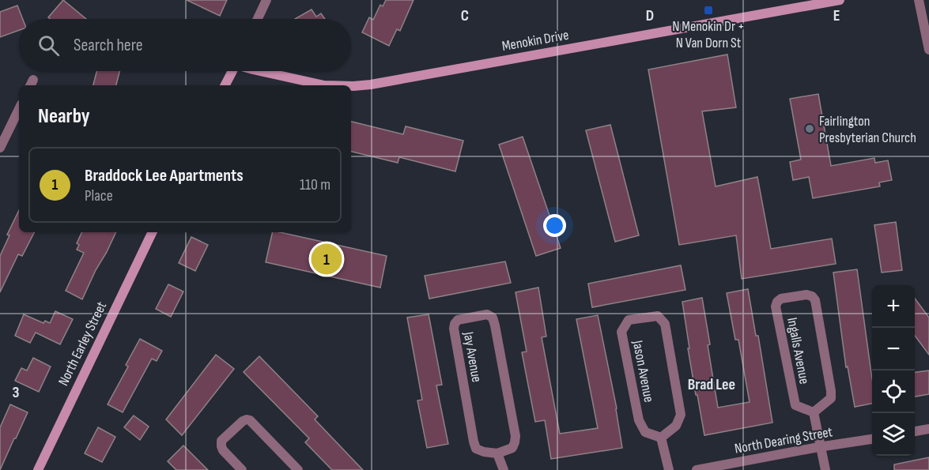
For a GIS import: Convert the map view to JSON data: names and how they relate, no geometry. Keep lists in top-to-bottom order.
{
  "streets": {
    "street": [
      "Menokin Drive",
      "North Earley Street",
      "Ingalls Avenue",
      "Jay Avenue",
      "Jason Avenue",
      "North Dearing Street"
    ]
  },
  "districts": ["Brad Lee"],
  "places": {
    "transit": ["N Menokin Dr + N Van Dorn St"],
    "other": ["Fairlington Presbyterian Church"]
  },
  "page": {
    "search": "Search here",
    "heading": "Nearby",
    "list": [
      {
        "mark": "1",
        "name": "Braddock Lee Apartments",
        "note": "Place",
        "value": "110 m"
      }
    ],
    "pins": "1",
    "map_buttons": ["+", "−"]
  },
  "grid": {
    "columns": ["C", "D", "E"],
    "rows": ["3"]
  }
}
